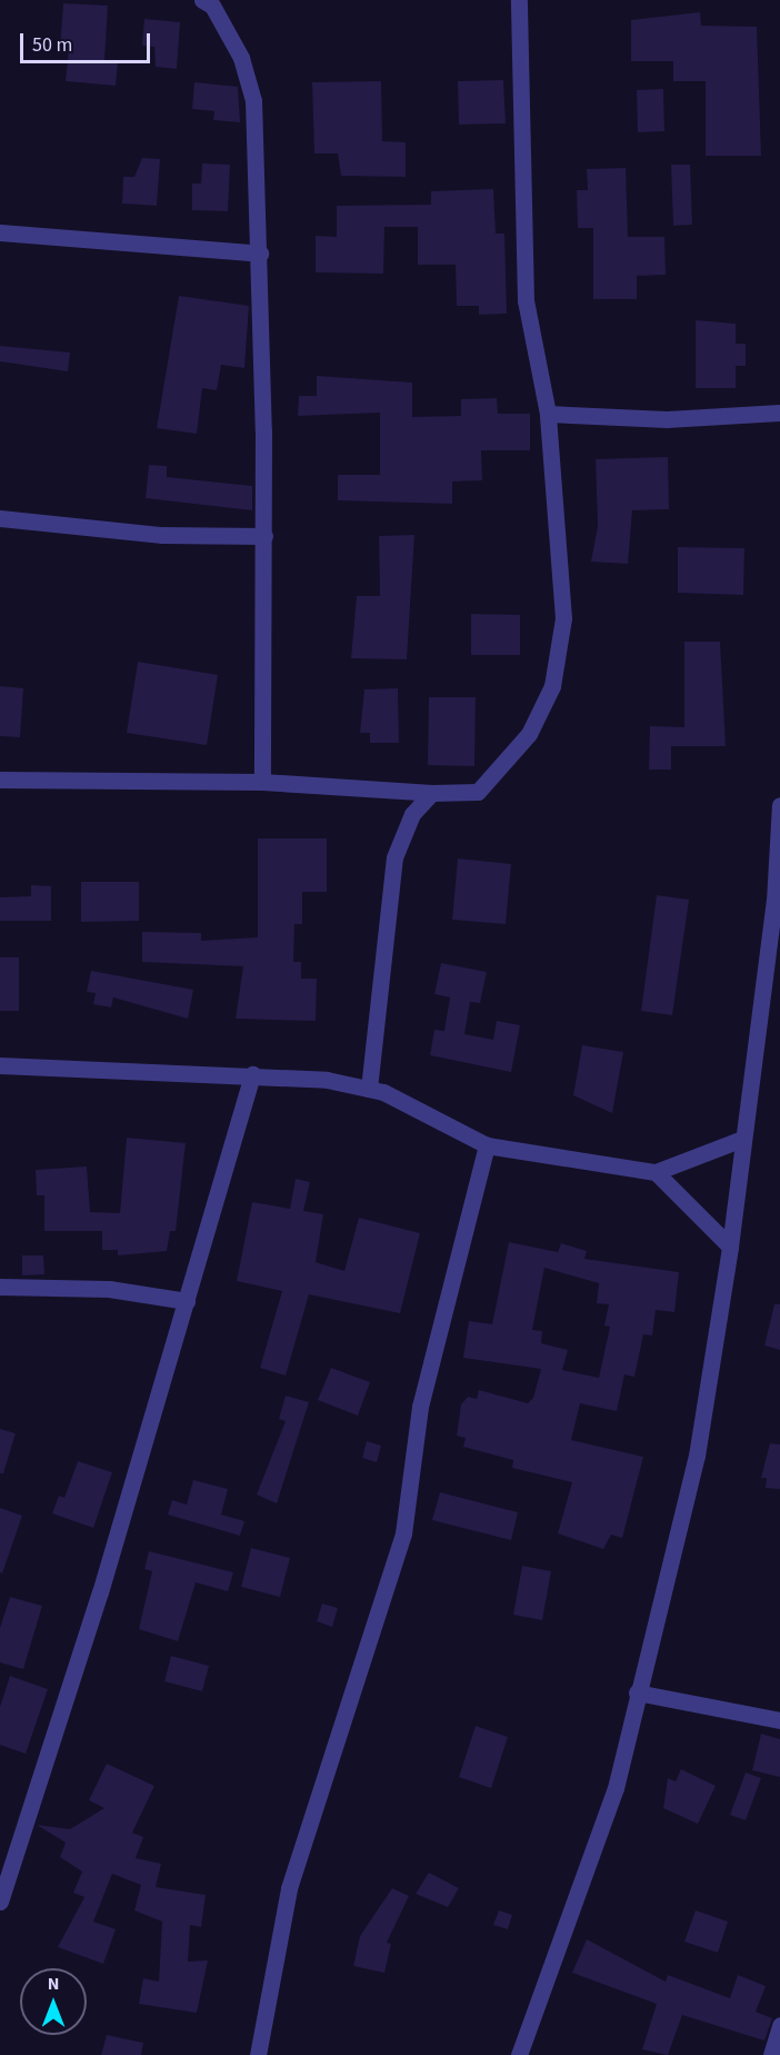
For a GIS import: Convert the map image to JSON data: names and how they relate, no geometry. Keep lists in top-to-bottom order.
{
  "scale_bar": "50 m",
  "north": "top"
}
